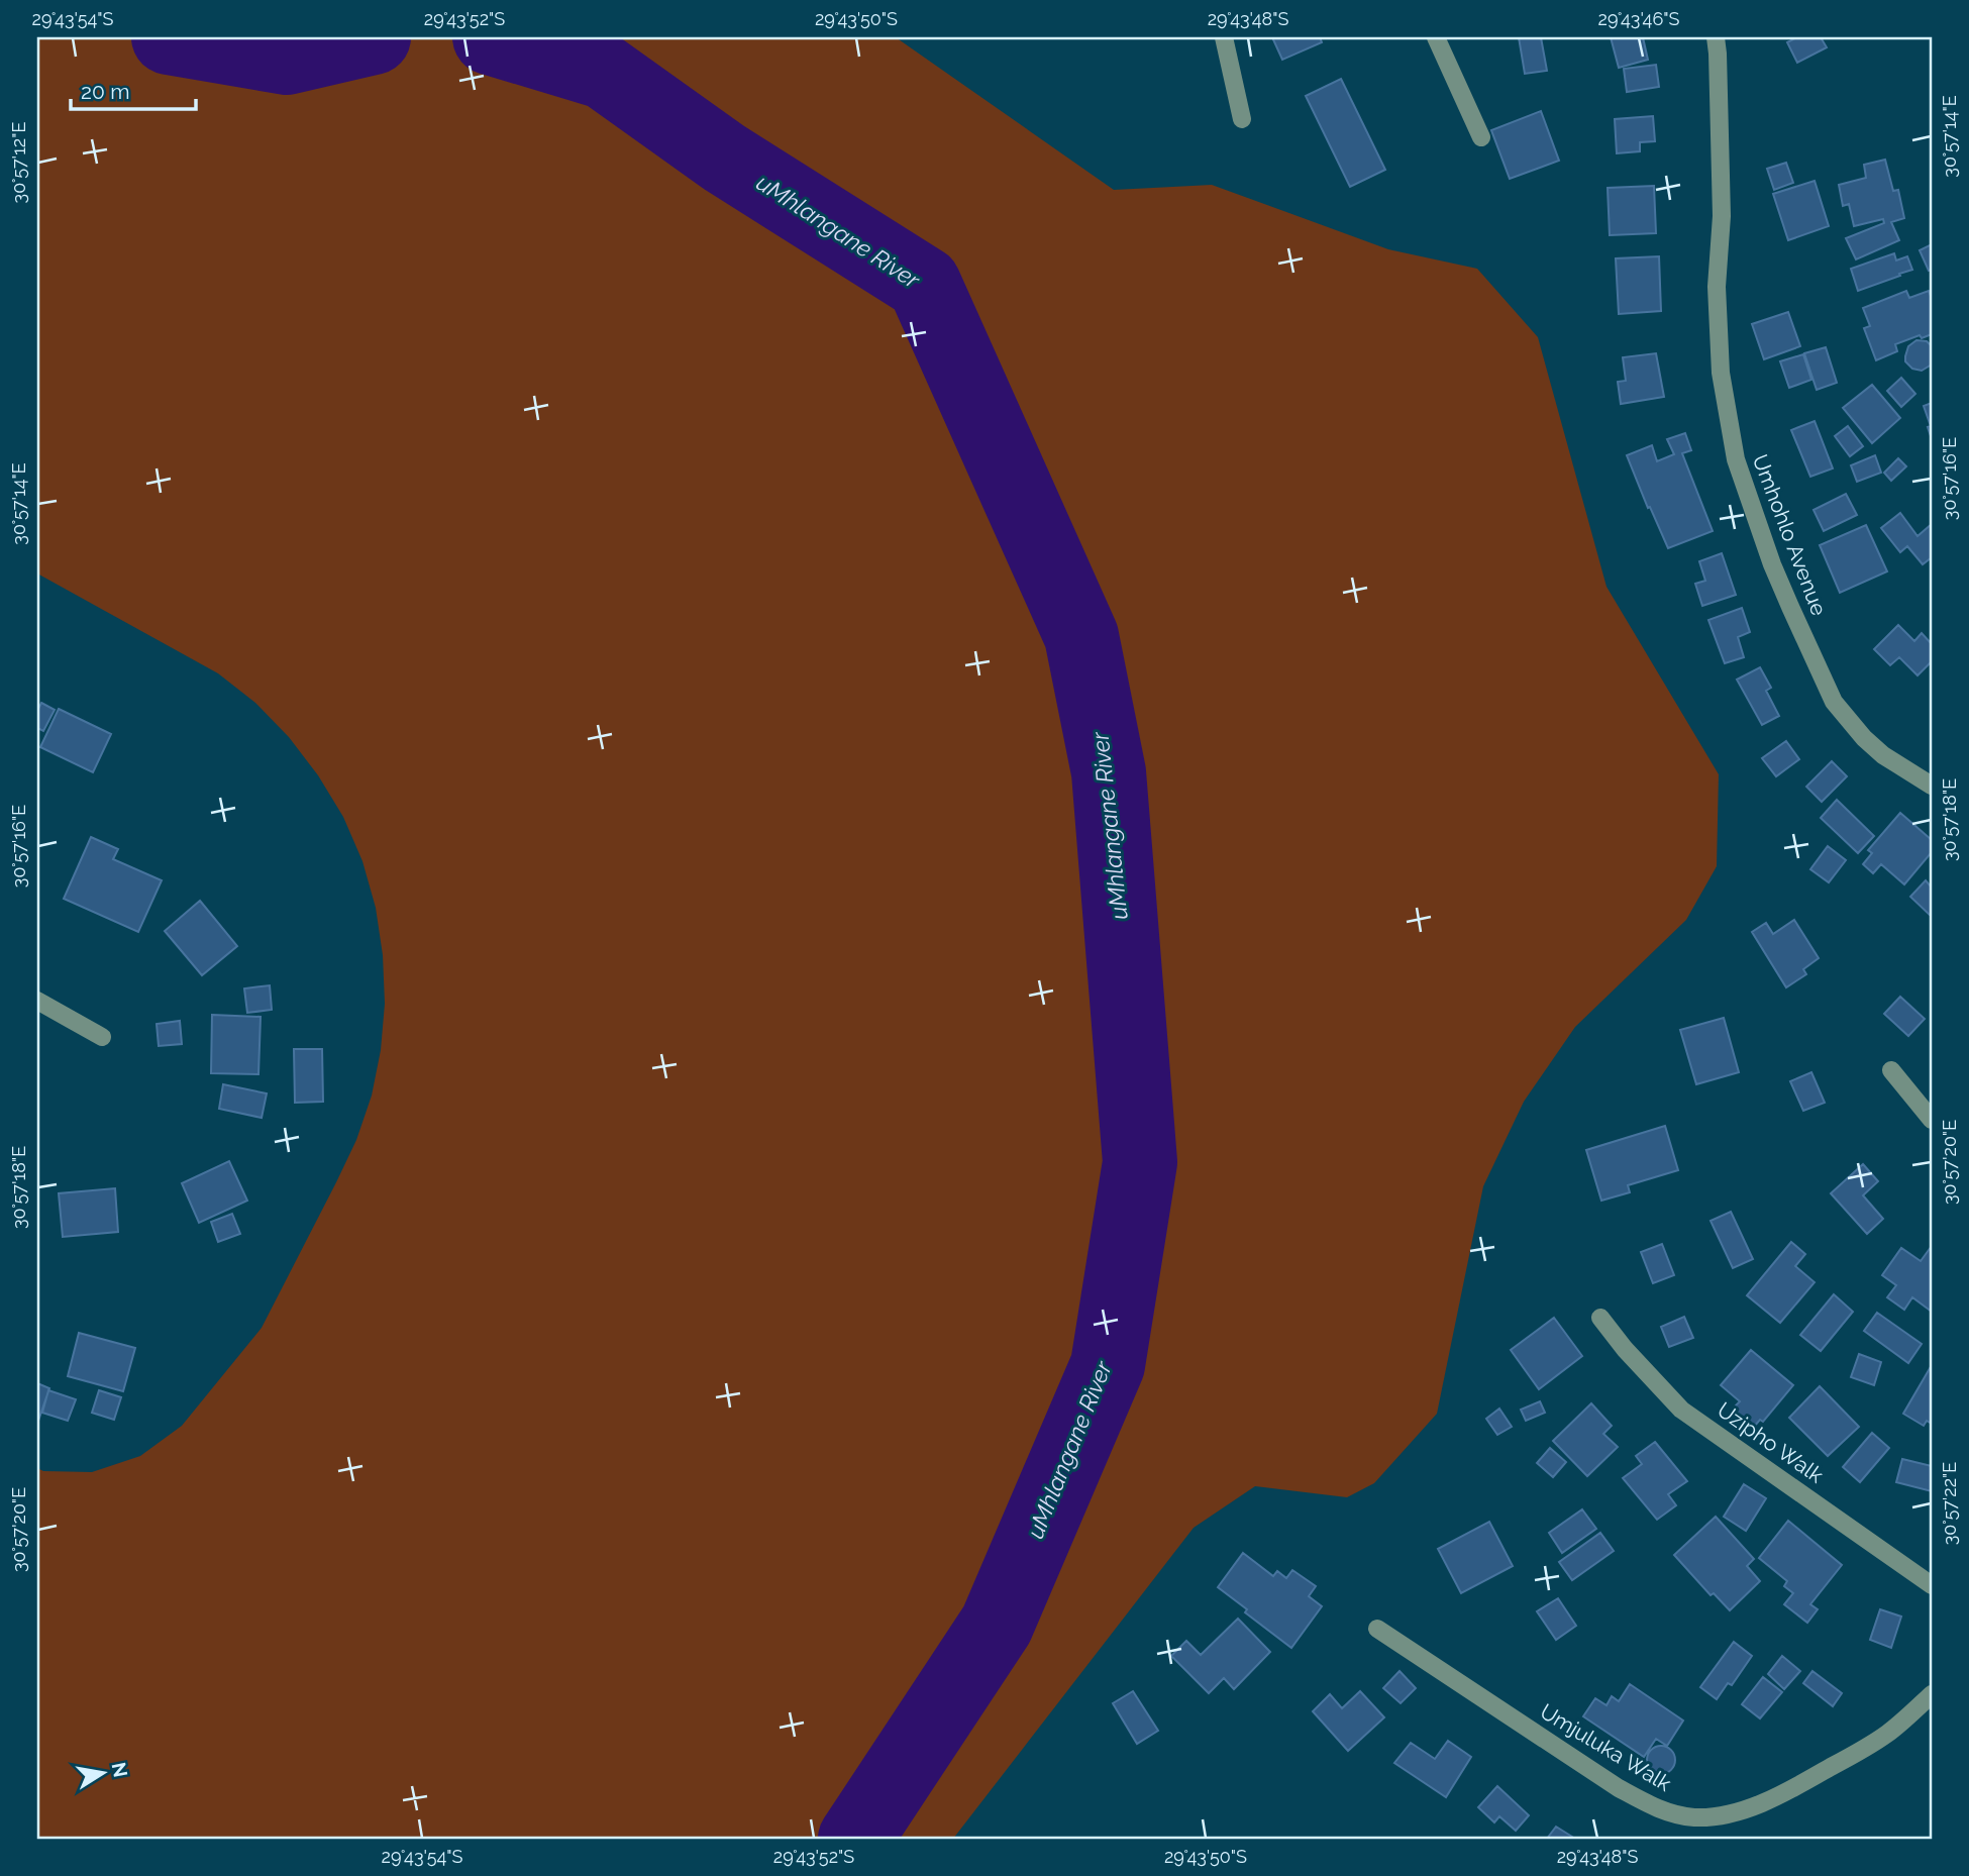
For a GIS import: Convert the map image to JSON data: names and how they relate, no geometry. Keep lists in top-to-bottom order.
{
  "streets": {
    "street": ["Umhohlo Avenue", "Uzipho Walk", "Umjuluka Walk"]
  },
  "water": ["uMhlangane River"],
  "scale_bar": "20 m",
  "north": "right",
  "coordinates": [
    "29°43'54\"S",
    "29°43'52\"S",
    "29°43'50\"S",
    "29°43'48\"S",
    "29°43'46\"S",
    "30°57'14\"E",
    "30°57'12\"E",
    "30°57'16\"E",
    "30°57'18\"E",
    "30°57'20\"E",
    "30°57'22\"E"
  ]
}
